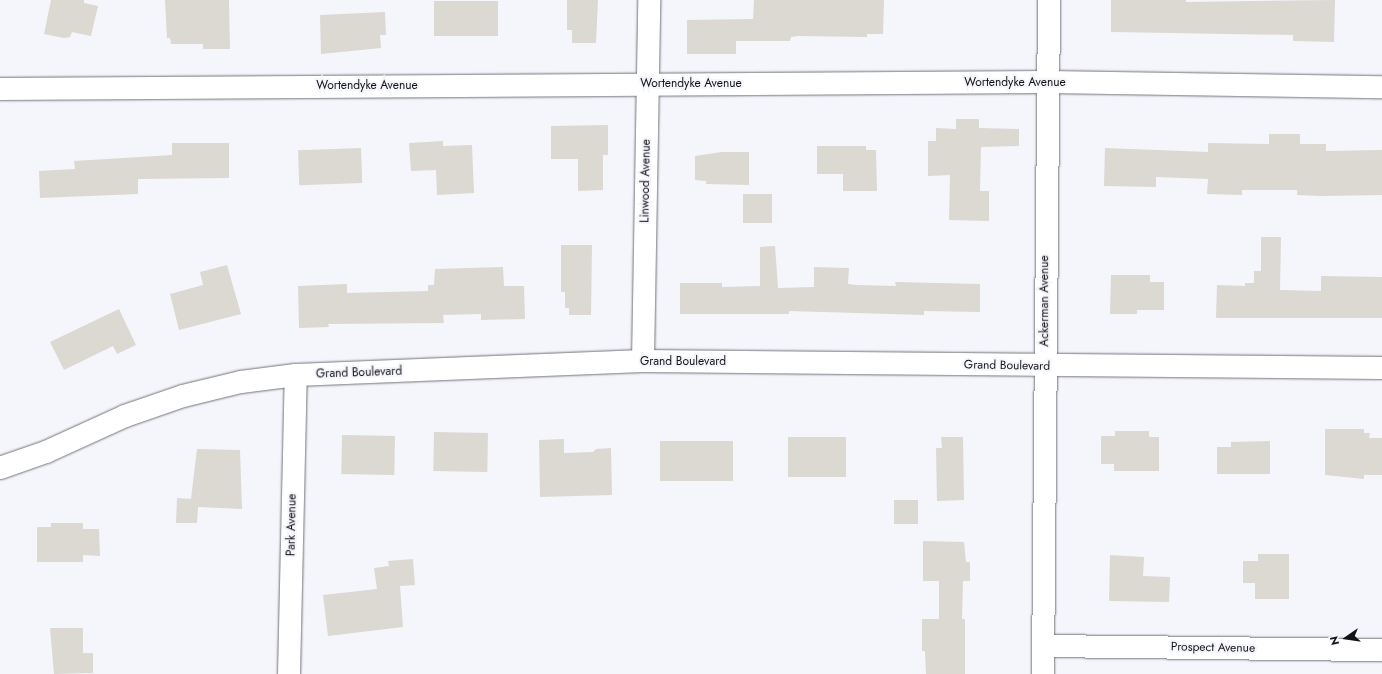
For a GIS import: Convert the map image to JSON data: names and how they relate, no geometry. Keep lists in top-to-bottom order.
{
  "streets": {
    "street": [
      "Wortendyke Avenue",
      "Linwood Avenue",
      "Ackerman Avenue",
      "Grand Boulevard",
      "Park Avenue",
      "Prospect Avenue"
    ]
  },
  "crossings": [
    ["Wortendyke Avenue", "Linwood Avenue"],
    ["Wortendyke Avenue", "Ackerman Avenue"],
    ["Linwood Avenue", "Grand Boulevard"],
    ["Ackerman Avenue", "Grand Boulevard"],
    ["Ackerman Avenue", "Prospect Avenue"],
    ["Grand Boulevard", "Park Avenue"]
  ],
  "north": "left"
}
